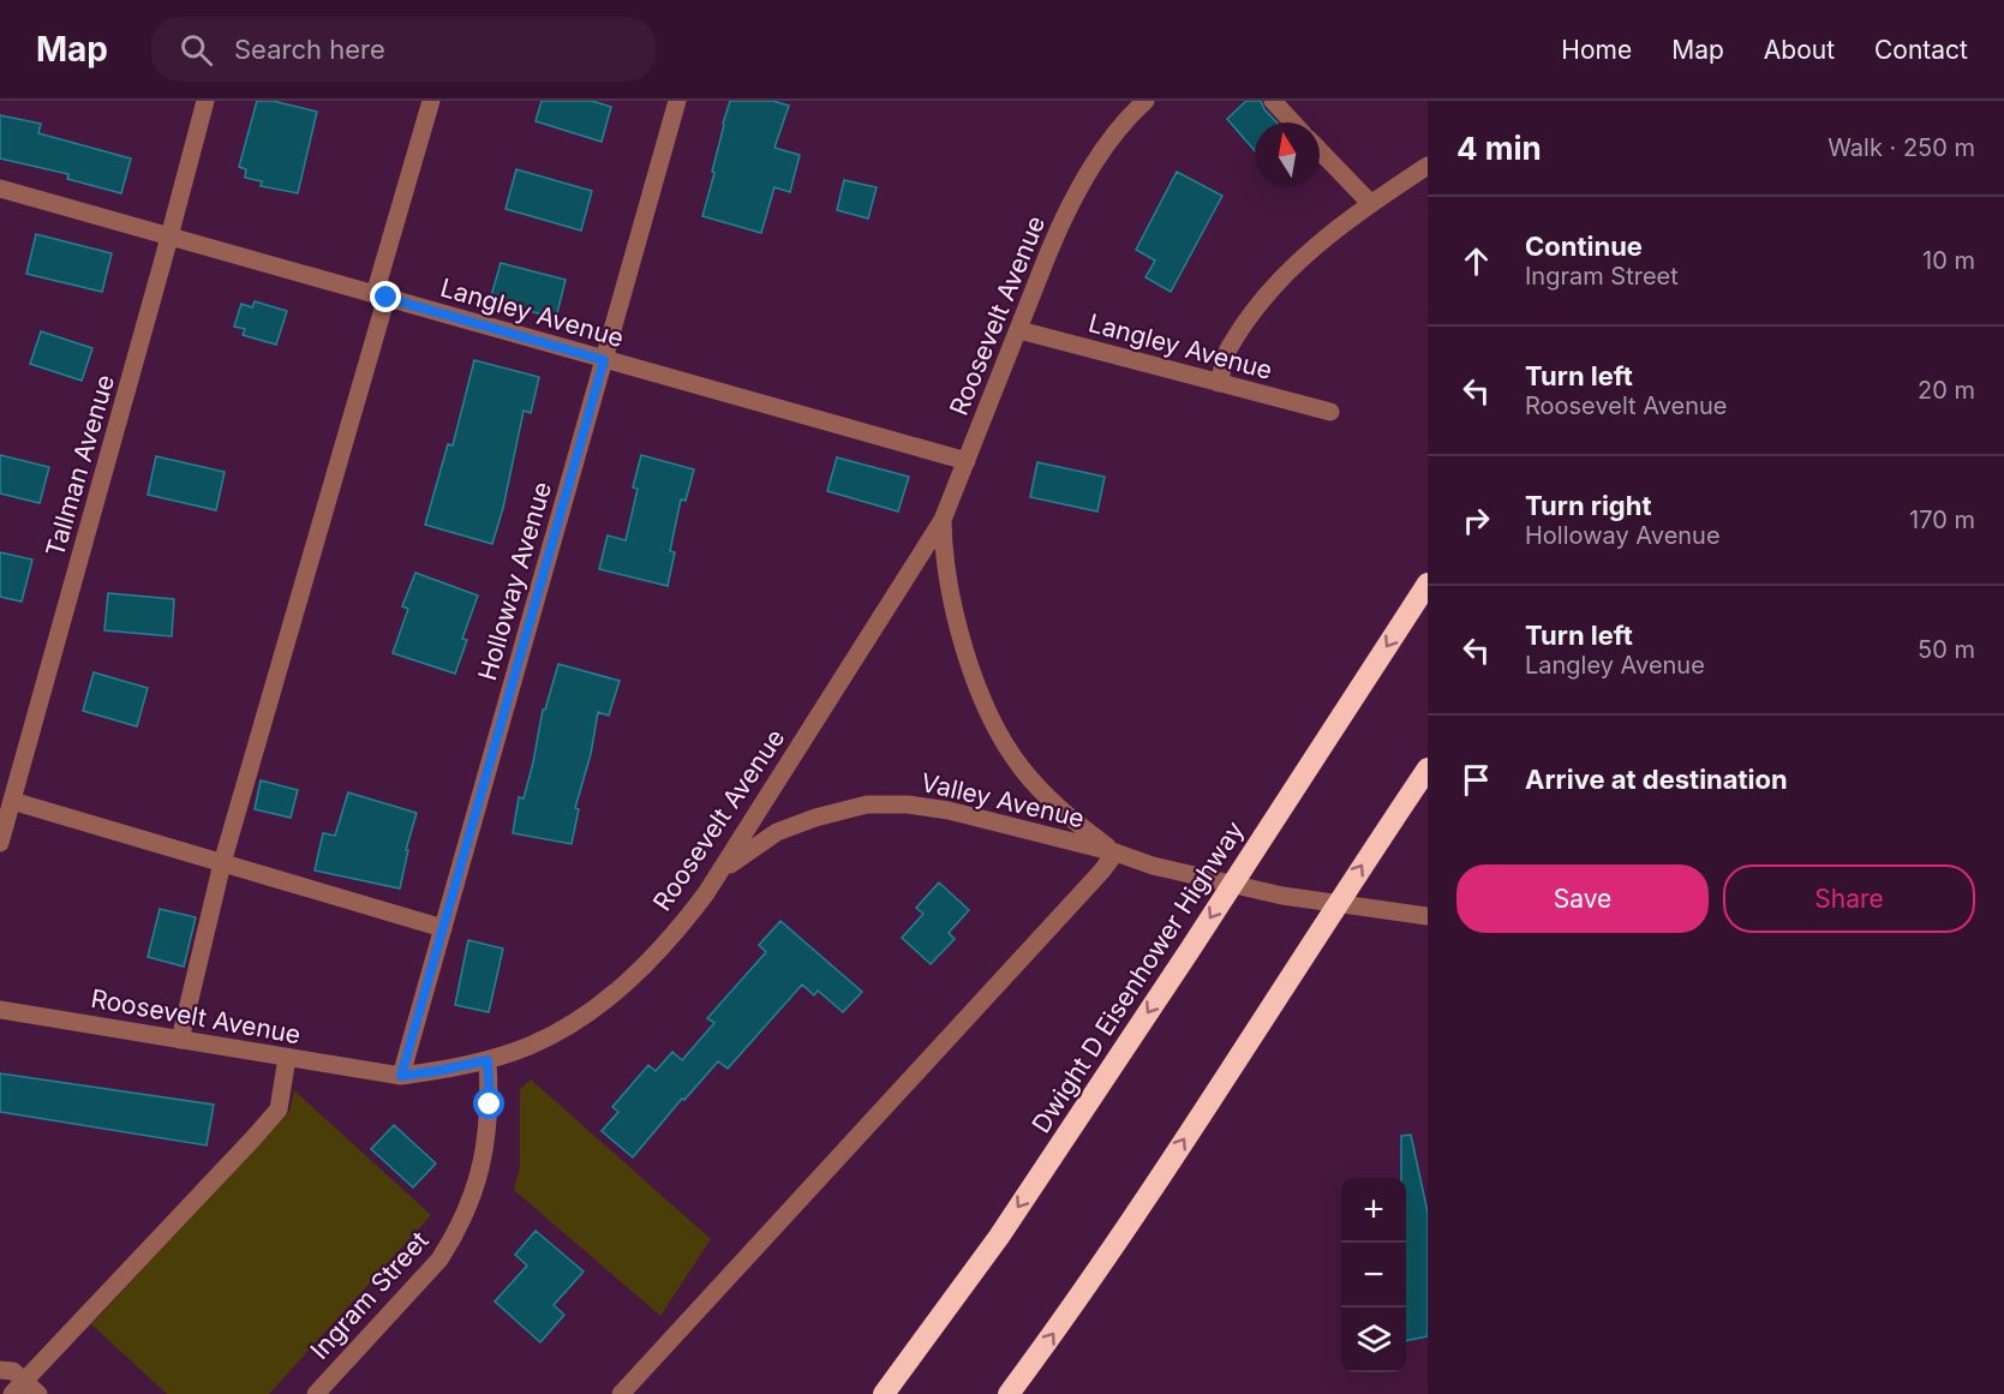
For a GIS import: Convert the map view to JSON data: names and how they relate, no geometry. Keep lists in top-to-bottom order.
{
  "streets": {
    "highway": ["Dwight D Eisenhower Highway"],
    "street": [
      "Langley Avenue",
      "Roosevelt Avenue",
      "Tallman Avenue",
      "Holloway Avenue",
      "Valley Avenue",
      "Ingram Street"
    ]
  },
  "crossings": [
    ["Langley Avenue", "Roosevelt Avenue"],
    ["Langley Avenue", "Tallman Avenue"],
    ["Langley Avenue", "Holloway Avenue"],
    ["Roosevelt Avenue", "Holloway Avenue"],
    ["Roosevelt Avenue", "Valley Avenue"],
    ["Roosevelt Avenue", "Ingram Street"]
  ],
  "north": "top",
  "page": {
    "header": "Map",
    "search": "Search here",
    "nav": [
      "Home",
      "Map",
      "About",
      "Contact"
    ],
    "heading": ["4 min", "Walk · 250 m"],
    "list": [
      ["Continue", "Ingram Street", "10 m"],
      ["Turn left", "Roosevelt Avenue", "20 m"],
      ["Turn right", "Holloway Avenue", "170 m"],
      ["Turn left", "Langley Avenue", "50 m"],
      "Arrive at destination"
    ],
    "buttons": ["Save", "Share"],
    "map_buttons": ["+", "−"]
  }
}
